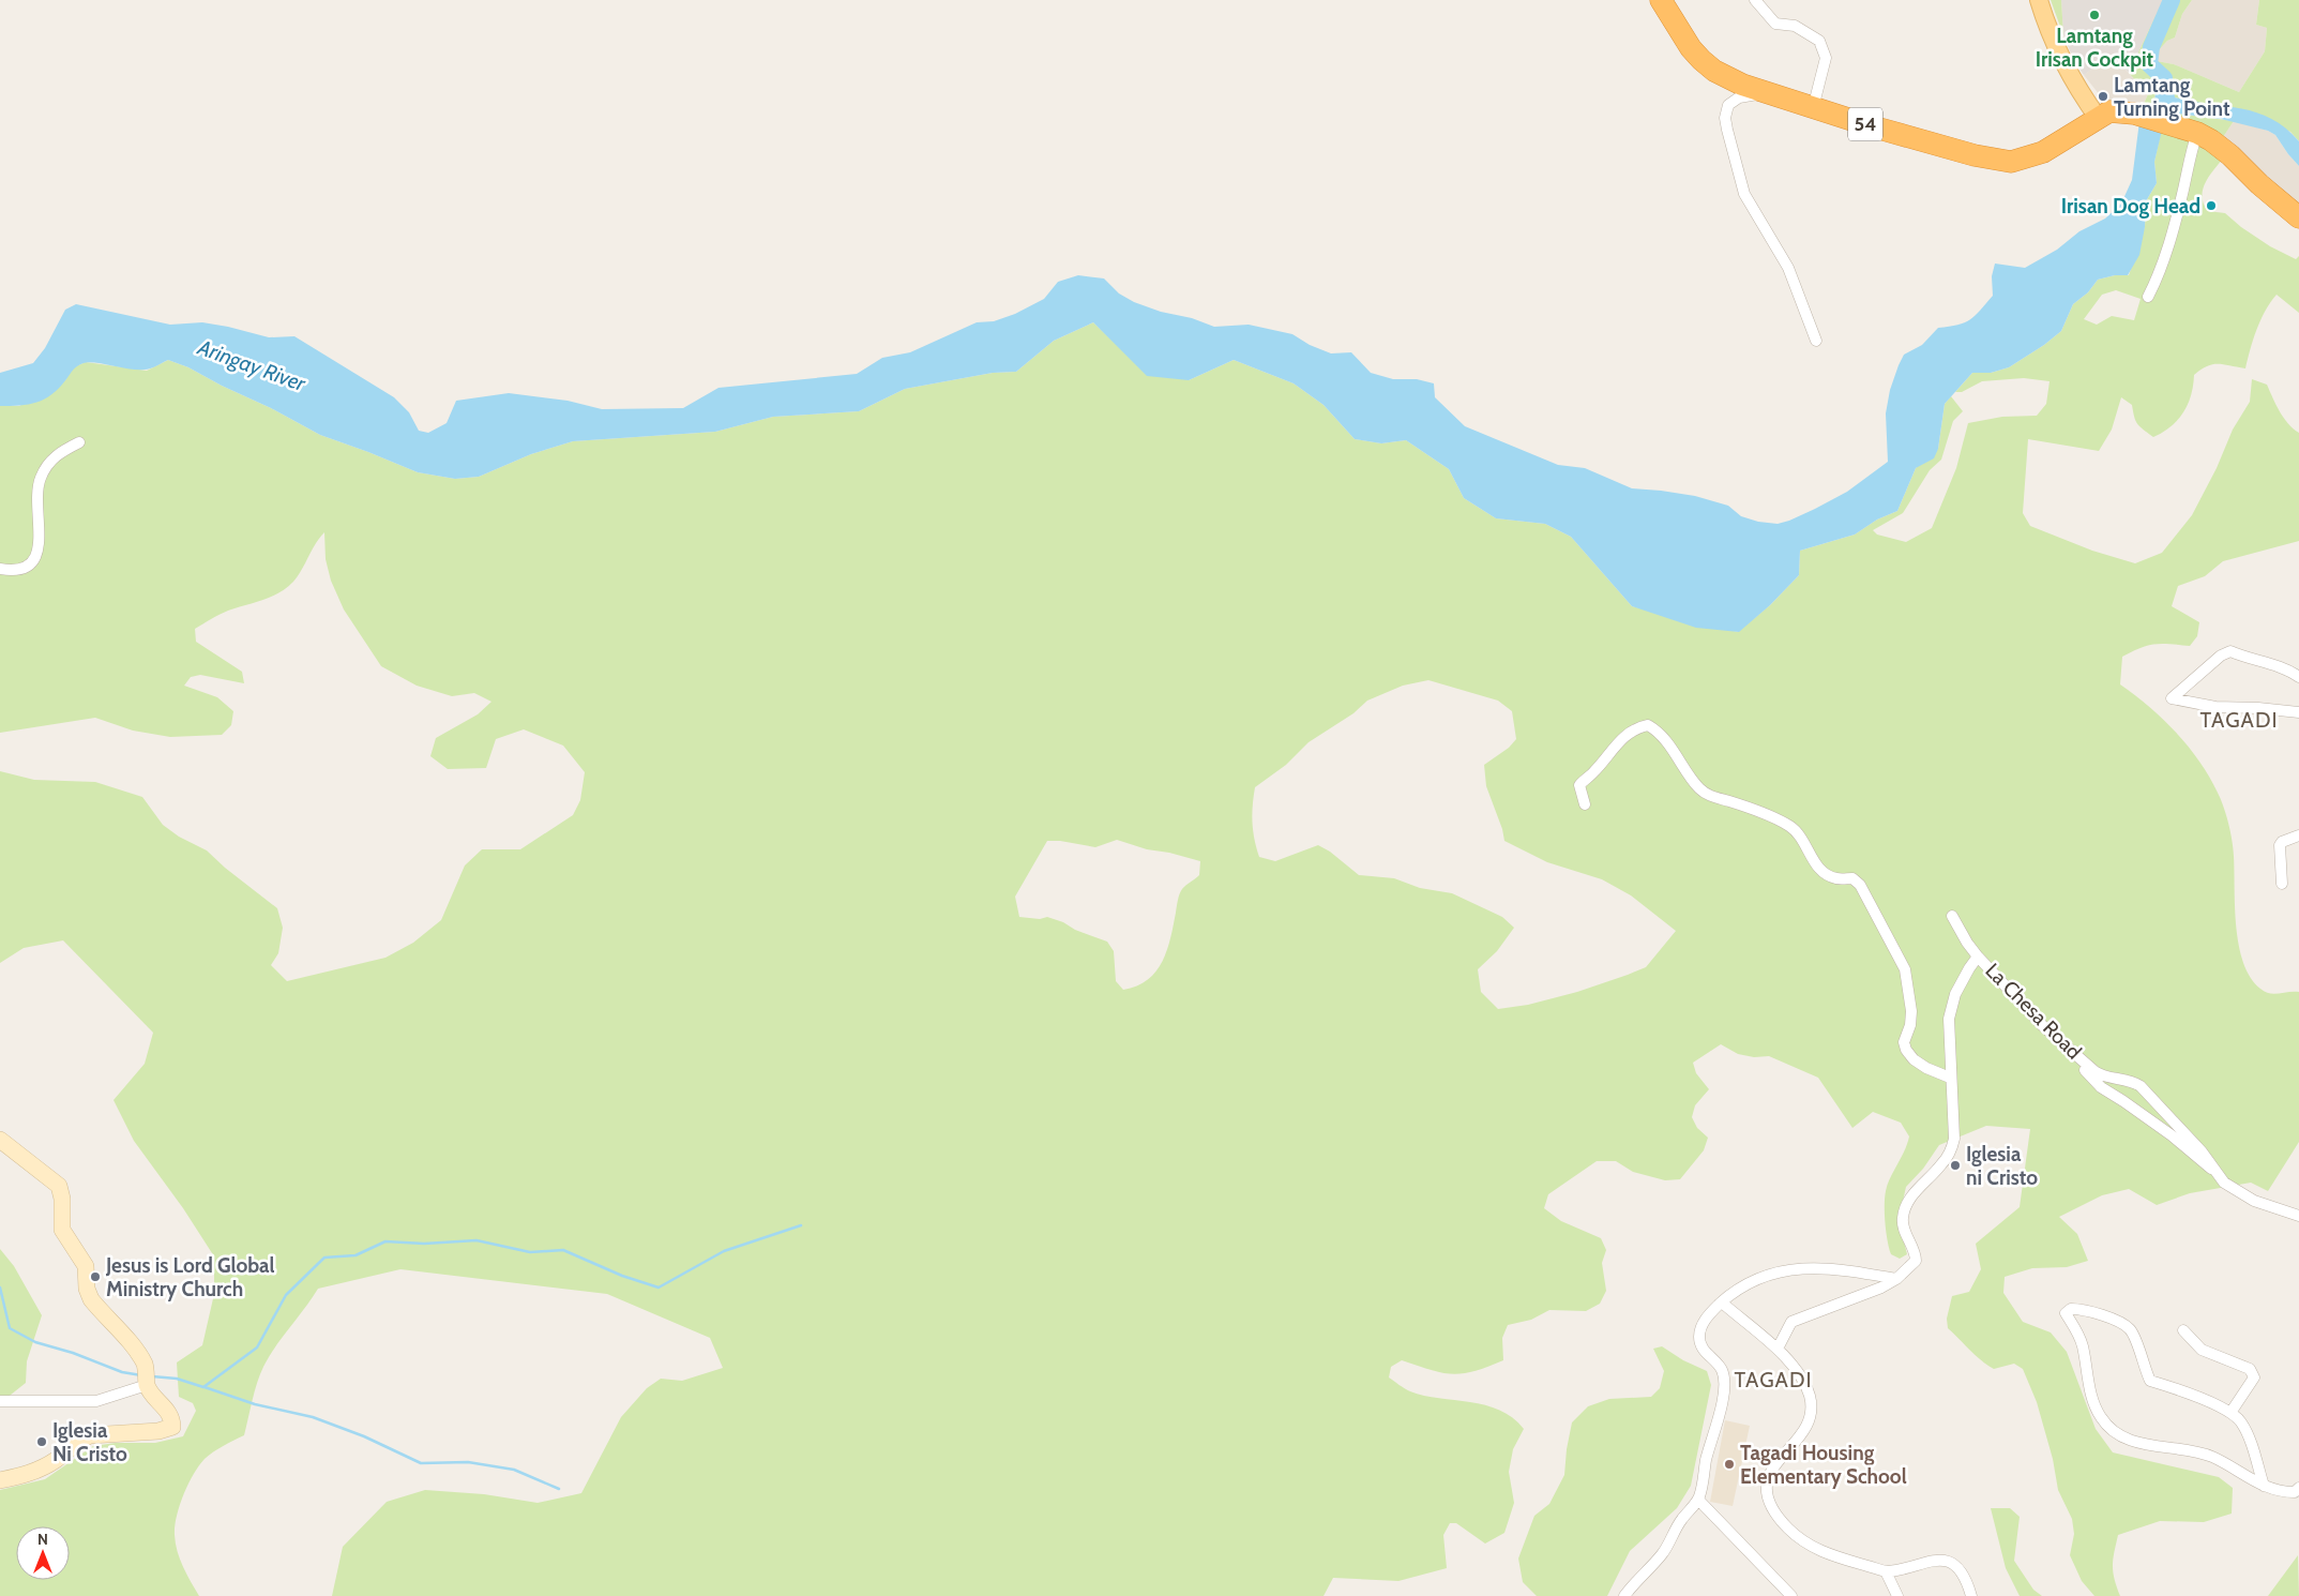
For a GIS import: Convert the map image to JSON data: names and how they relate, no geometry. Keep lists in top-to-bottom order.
{
  "streets": {
    "highway": ["54"],
    "street": ["La Chesa Road"]
  },
  "districts": ["TAGADI", "TAGADI"],
  "water": ["Aringay River"],
  "places": [
    "Lamtang Irisan Cockpit",
    "Lamtang Turning Point",
    "Irisan Dog Head",
    "Iglesia ni Cristo",
    "Jesus is Lord Global Ministry Church",
    "Iglesia Ni Cristo",
    "Tagadi Housing Elementary School"
  ],
  "north": "top"
}
